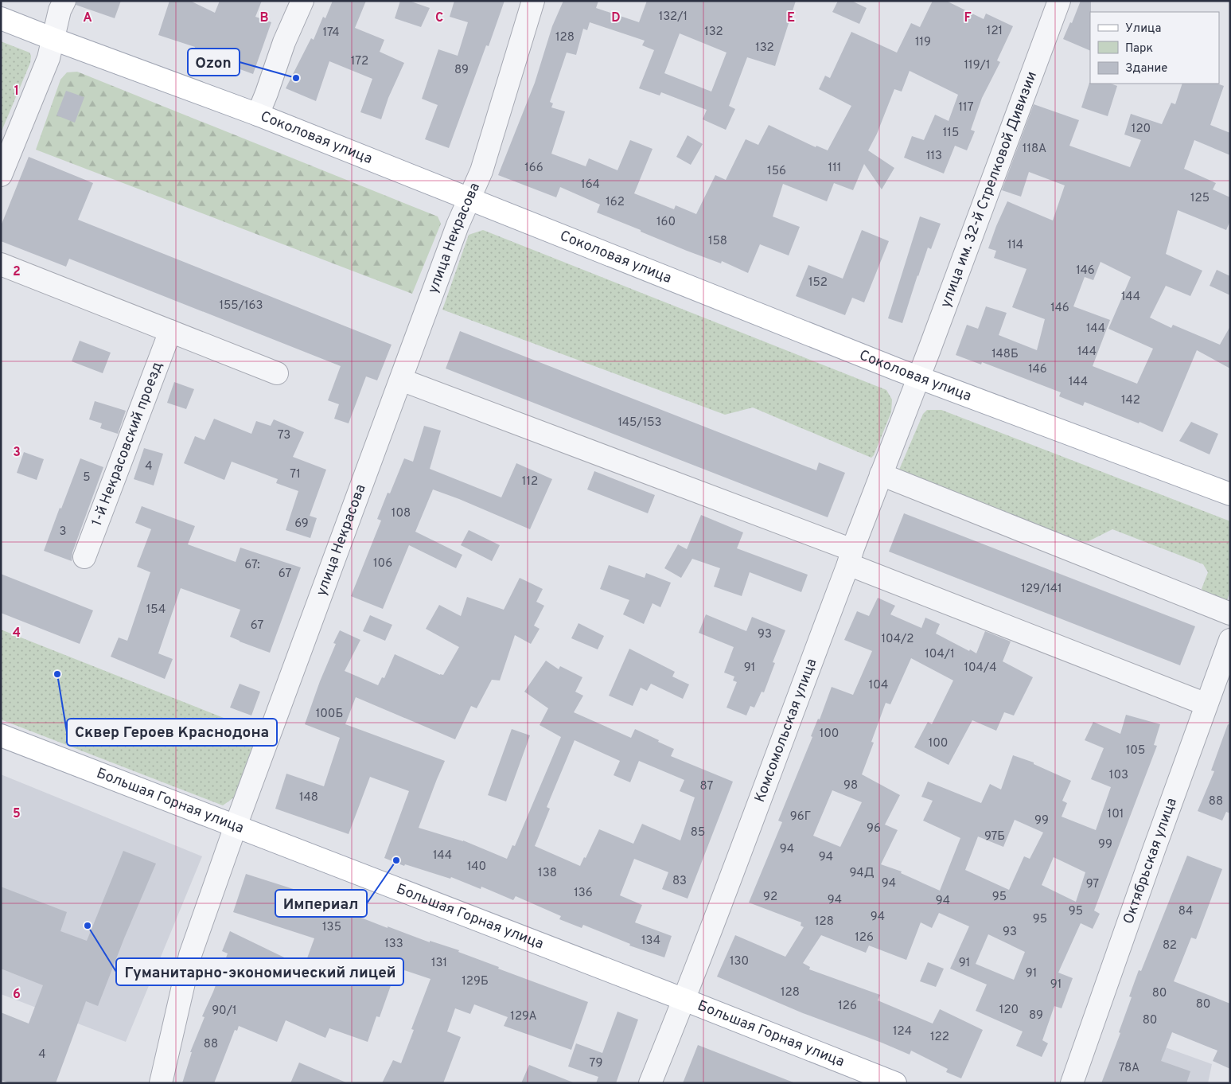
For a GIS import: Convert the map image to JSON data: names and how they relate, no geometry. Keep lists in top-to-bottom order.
{
  "streets": {
    "main road": ["Соколовая улица", "Большая Горная улица"],
    "street": [
      "улица им. 32-й Стрелковой Дивизии",
      "улица Некрасова",
      "1-й Некрасовский проезд",
      "Комсомольская улица",
      "Октябрьская улица"
    ]
  },
  "crossings": [
    ["Соколовая улица", "улица им. 32-й Стрелковой Дивизии"],
    ["Соколовая улица", "улица Некрасова"],
    ["Соколовая улица", "Комсомольская улица"],
    ["улица им. 32-й Стрелковой Дивизии", "Комсомольская улица"],
    ["улица Некрасова", "Большая Горная улица"],
    ["Комсомольская улица", "Большая Горная улица"]
  ],
  "places": [
    "Ozon",
    "Сквер Героев Краснодона",
    "Империал",
    "Гуманитарно-экономический лицей"
  ],
  "house_numbers": [
    "132/1",
    "121",
    "132",
    "174",
    "128",
    "119",
    "132",
    "172",
    "119/1",
    "89",
    "117",
    "120",
    "115",
    "118А",
    "113",
    "166",
    "111",
    "156",
    "164",
    "125",
    "162",
    "160",
    "158",
    "114",
    "146",
    "152",
    "144",
    "155/163",
    "146",
    "144",
    "144",
    "148Б",
    "146",
    "144",
    "142",
    "145/153",
    "73",
    "4",
    "71",
    "5",
    "112",
    "108",
    "69",
    "3",
    "106",
    "67:",
    "67",
    "129/141",
    "154",
    "67",
    "93",
    "104/2",
    "104/1",
    "91",
    "104/4",
    "104",
    "100Б",
    "100",
    "100",
    "105",
    "103",
    "98",
    "87",
    "148",
    "88",
    "101",
    "96Г",
    "99",
    "96",
    "85",
    "97Б",
    "99",
    "94",
    "144",
    "94",
    "140",
    "138",
    "94Д",
    "83",
    "94",
    "97",
    "136",
    "92",
    "95",
    "94",
    "94",
    "95",
    "84",
    "94",
    "95",
    "128",
    "135",
    "93",
    "126",
    "134",
    "133",
    "82",
    "130",
    "131",
    "91",
    "91",
    "129Б",
    "91",
    "128",
    "80",
    "80",
    "126",
    "120",
    "90/1",
    "89",
    "129А",
    "80",
    "124",
    "122",
    "88",
    "4",
    "79",
    "78А"
  ],
  "legend": ["Улица", "Парк", "Здание"],
  "grid": {
    "columns": [
      "A",
      "B",
      "C",
      "D",
      "E",
      "F"
    ],
    "rows": [
      "1",
      "2",
      "3",
      "4",
      "5",
      "6"
    ]
  }
}
